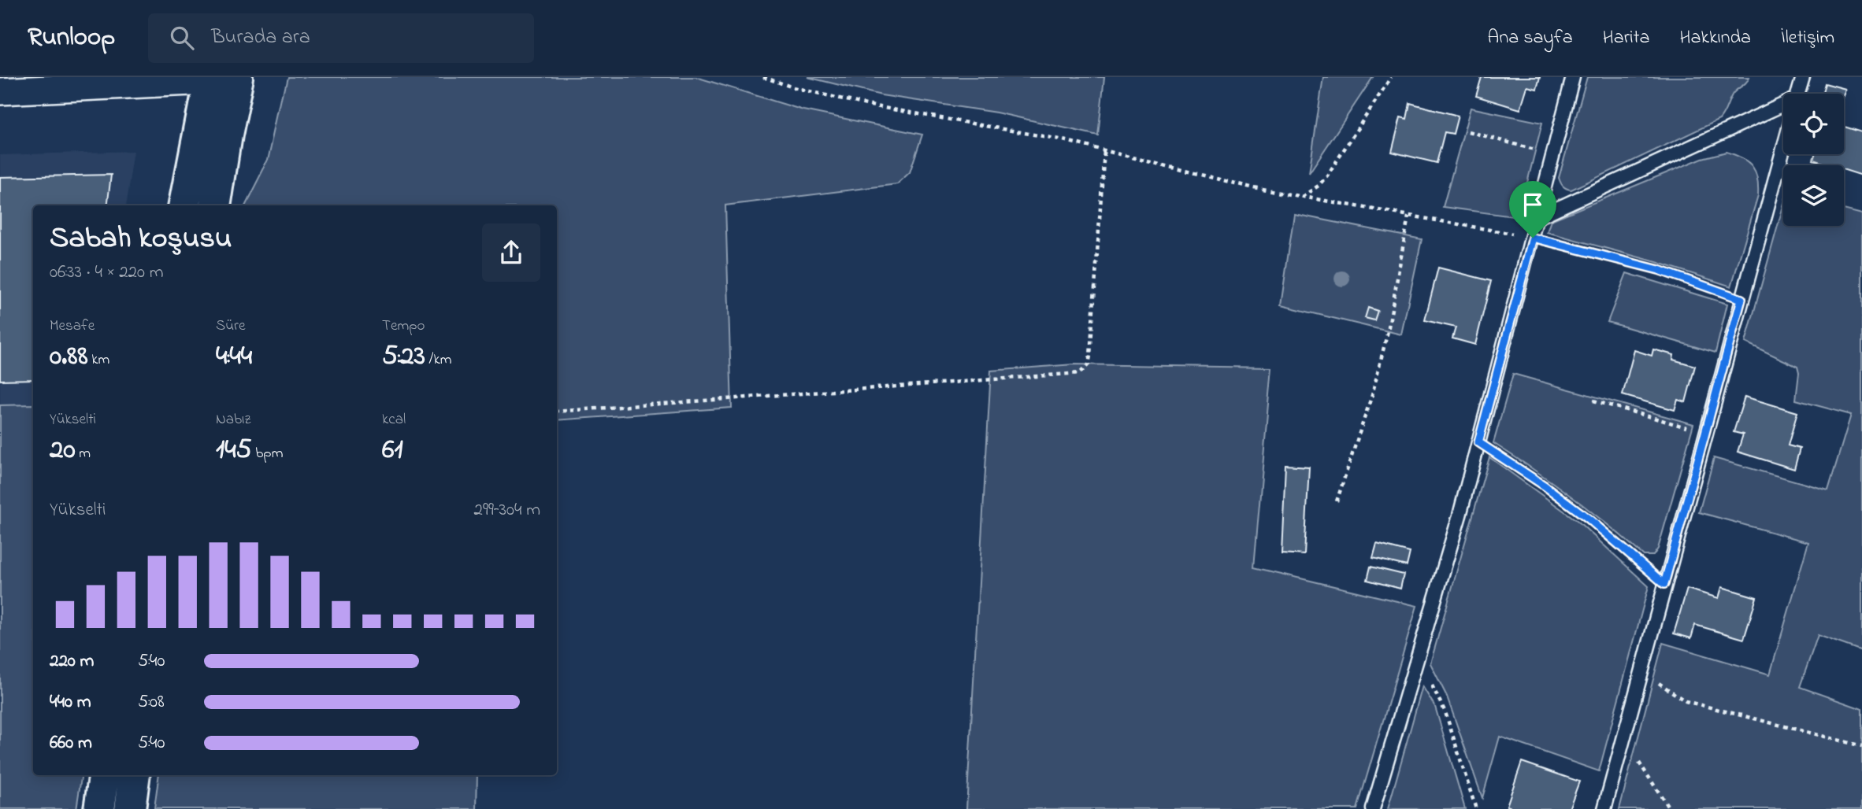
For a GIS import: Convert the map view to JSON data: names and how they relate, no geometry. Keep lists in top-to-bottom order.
{
  "page": {
    "header": "Runloop",
    "search": "Burada ara",
    "nav": [
      "Ana sayfa",
      "Harita",
      "Hakkında",
      "İletişim"
    ],
    "heading": ["Sabah koşusu", "06:33 · 4 × 220 m"],
    "stats": [
      ["Mesafe", "0.88 km"],
      ["Süre", "4:44"],
      ["Tempo", "5:23 /km"],
      ["Yükselti", "20 m"],
      ["Nabız", "145 bpm"],
      ["kcal", "61"]
    ],
    "chart": ["Yükselti", "299–304 m"],
    "list": [
      {
        "name": "220 m",
        "note": "5:40"
      },
      {
        "name": "440 m",
        "note": "5:08"
      },
      {
        "name": "660 m",
        "note": "5:40"
      }
    ]
  }
}
